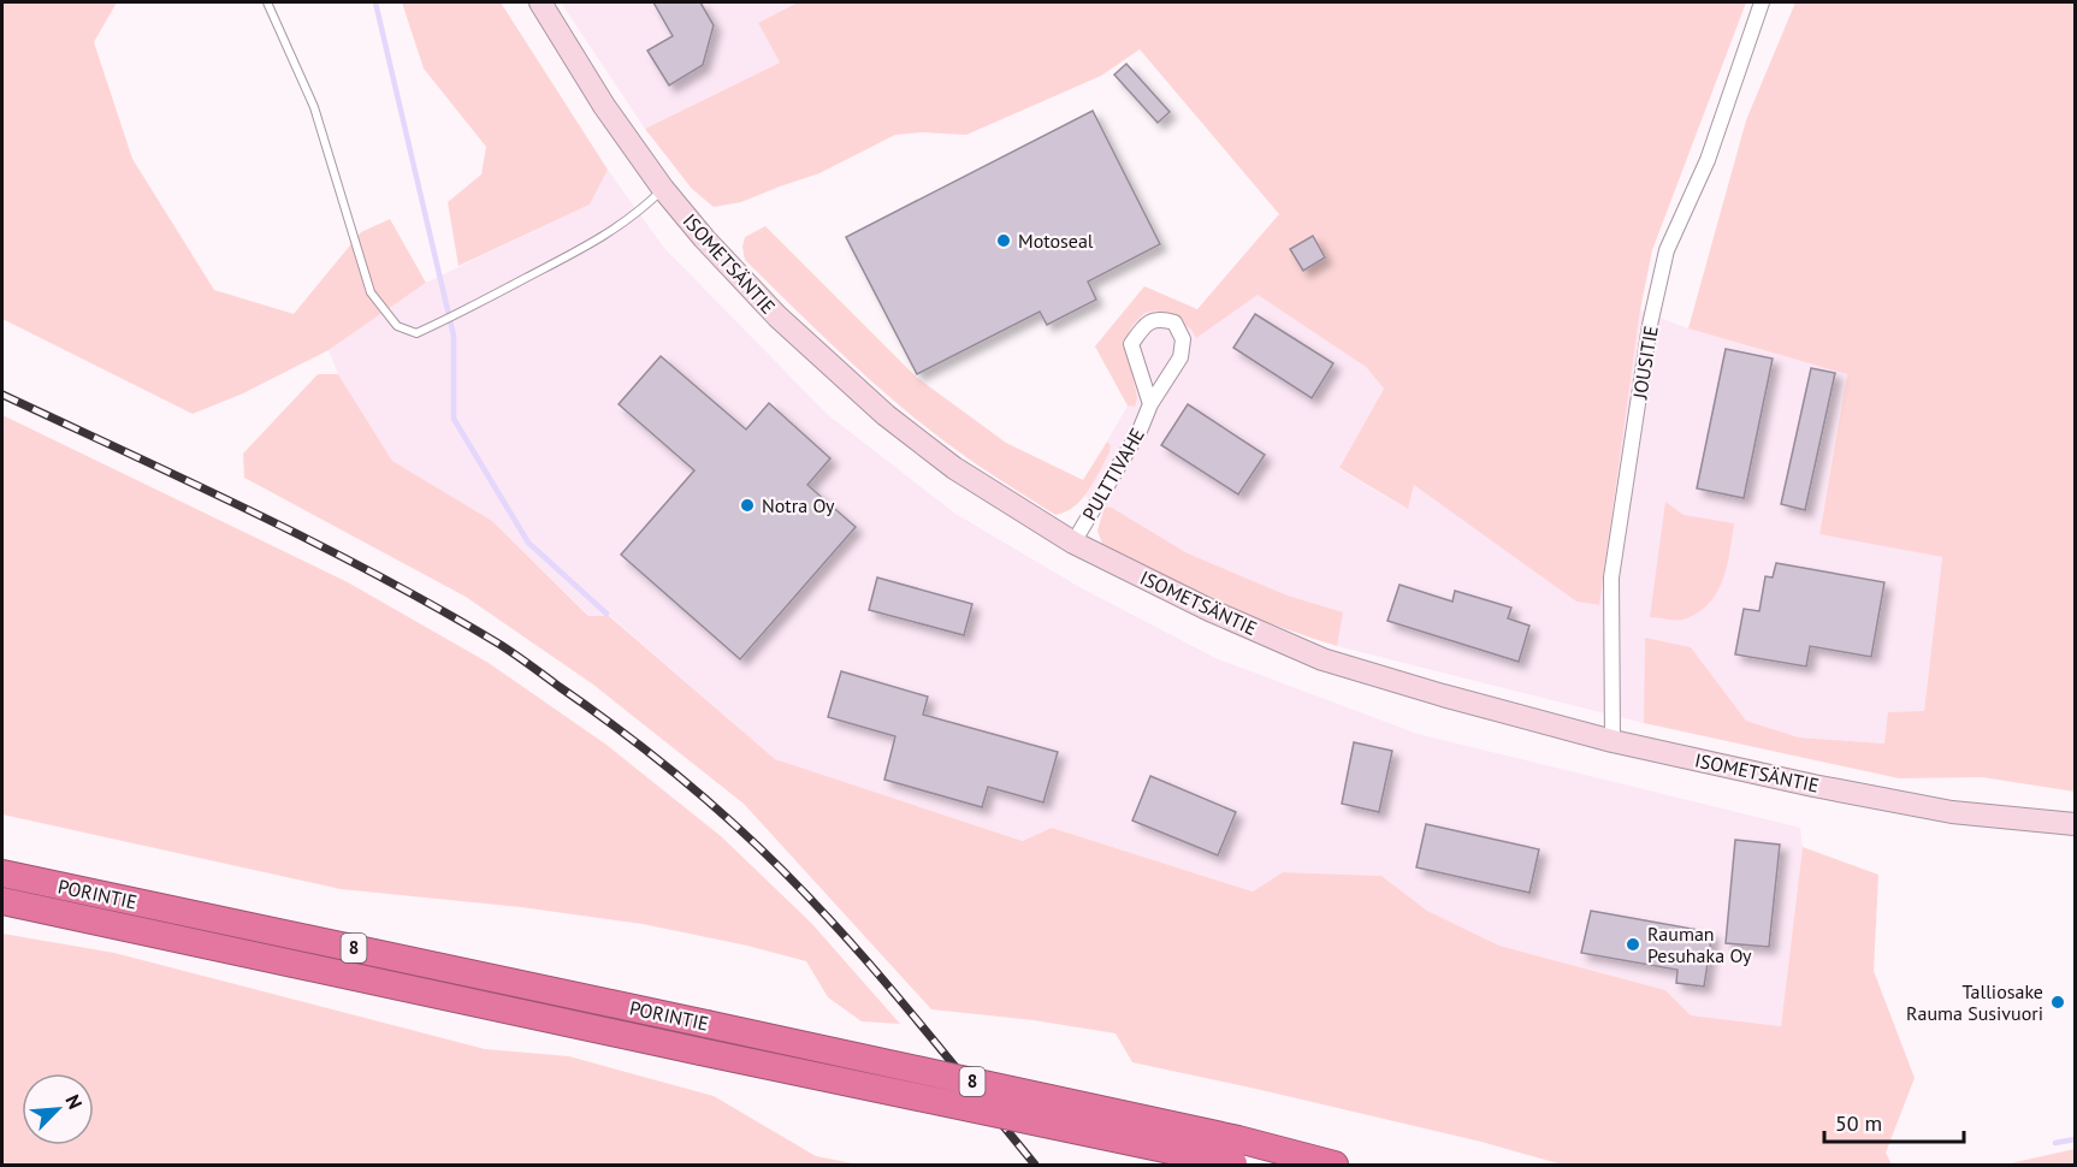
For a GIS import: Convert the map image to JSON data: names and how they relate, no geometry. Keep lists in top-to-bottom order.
{
  "streets": {
    "highway": ["PORINTIE", "8"],
    "main road": ["ISOMETSÄNTIE"],
    "street": ["JOUSITIE", "PULTTIVAHE"]
  },
  "crossings": [
    ["ISOMETSÄNTIE", "JOUSITIE"],
    ["ISOMETSÄNTIE", "PULTTIVAHE"]
  ],
  "places": [
    "Motoseal",
    "Notra Oy",
    "Rauman Pesuhaka Oy",
    "Talliosake Rauma Susivuori"
  ],
  "scale_bar": "50 m",
  "north": "top right"
}
